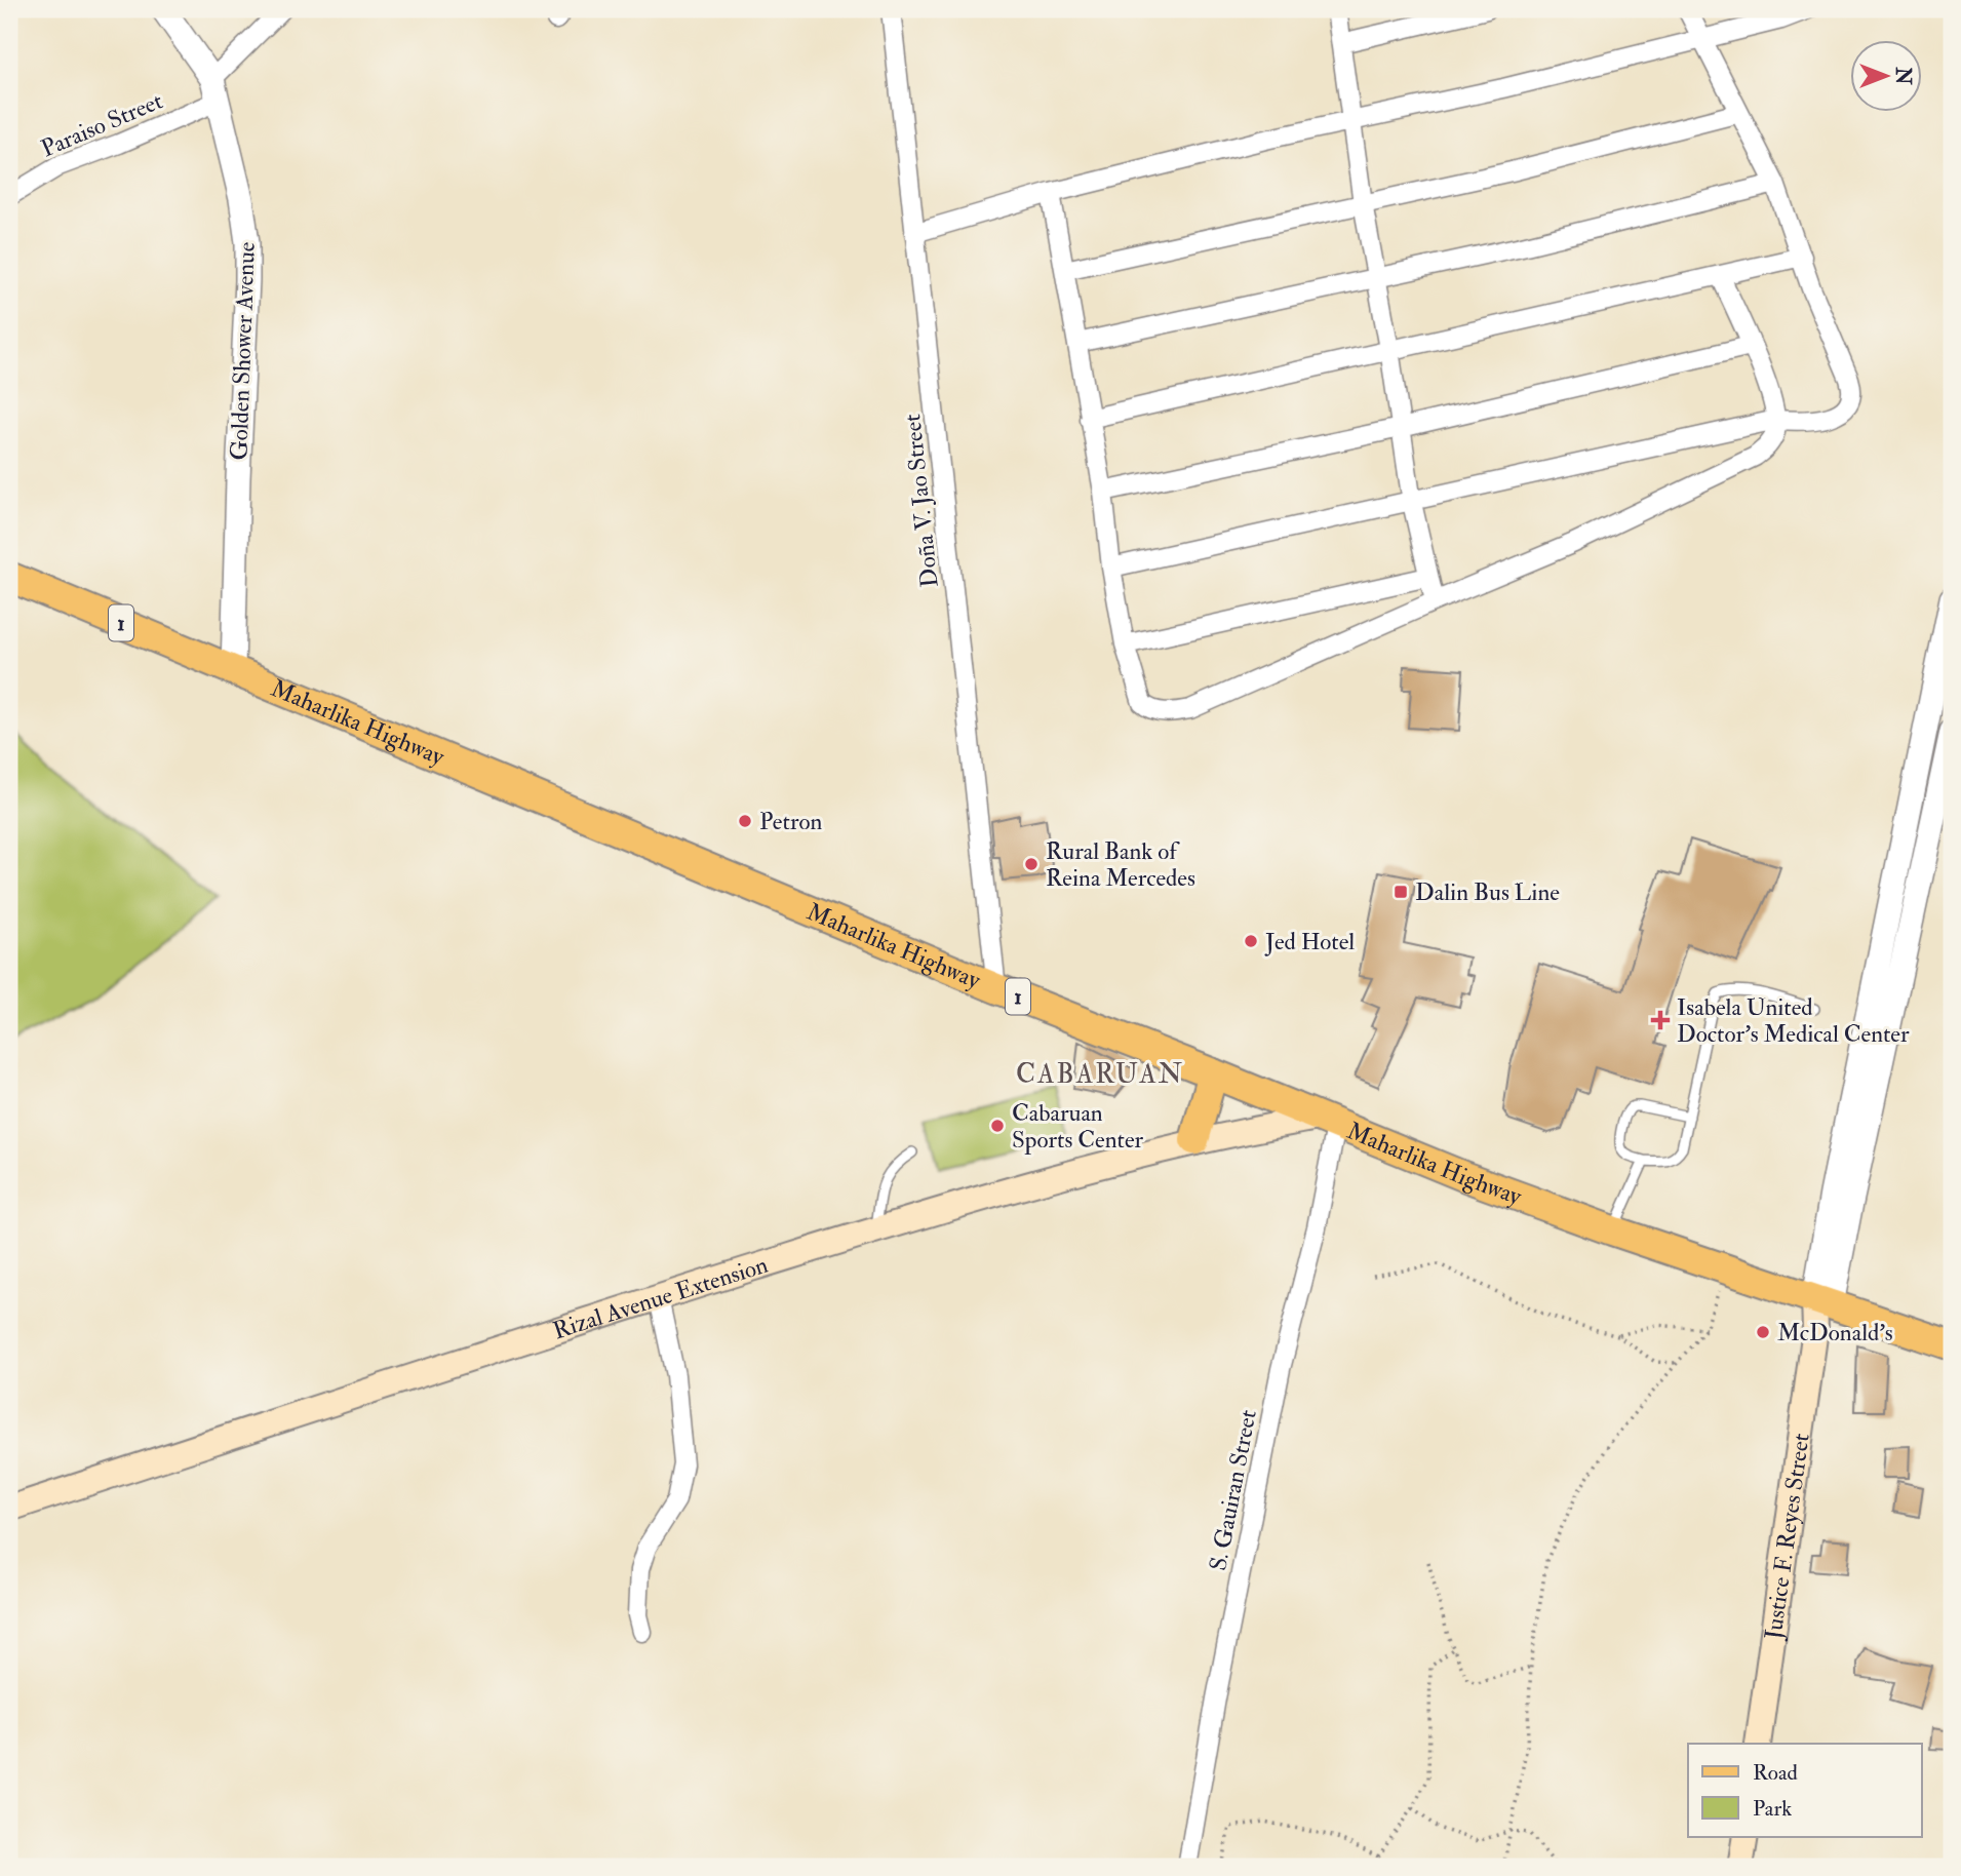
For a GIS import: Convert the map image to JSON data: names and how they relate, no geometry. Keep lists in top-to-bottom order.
{
  "streets": {
    "main road": [
      "1",
      "Maharlika Highway",
      "Rizal Avenue Extension",
      "Justice F. Reyes Street"
    ],
    "street": [
      "Paraiso Street",
      "Golden Shower Avenue",
      "Doña V. Jao Street",
      "S. Gauiran Street"
    ]
  },
  "crossings": [
    ["Paraiso Street", "Golden Shower Avenue"],
    ["Golden Shower Avenue", "Maharlika Highway"],
    ["Doña V. Jao Street", "Maharlika Highway"],
    ["Maharlika Highway", "Rizal Avenue Extension"],
    ["Maharlika Highway", "S. Gauiran Street"],
    ["Maharlika Highway", "Justice F. Reyes Street"],
    ["Rizal Avenue Extension", "S. Gauiran Street"]
  ],
  "districts": ["CABARUAN"],
  "places": {
    "other": [
      "Petron",
      "Rural Bank of Reina Mercedes",
      "Jed Hotel",
      "Cabaruan Sports Center",
      "McDonald's"
    ],
    "transit": ["Dalin Bus Line"],
    "health": ["Isabela United Doctor's Medical Center"]
  },
  "legend": ["Road", "Park"],
  "north": "right"
}
